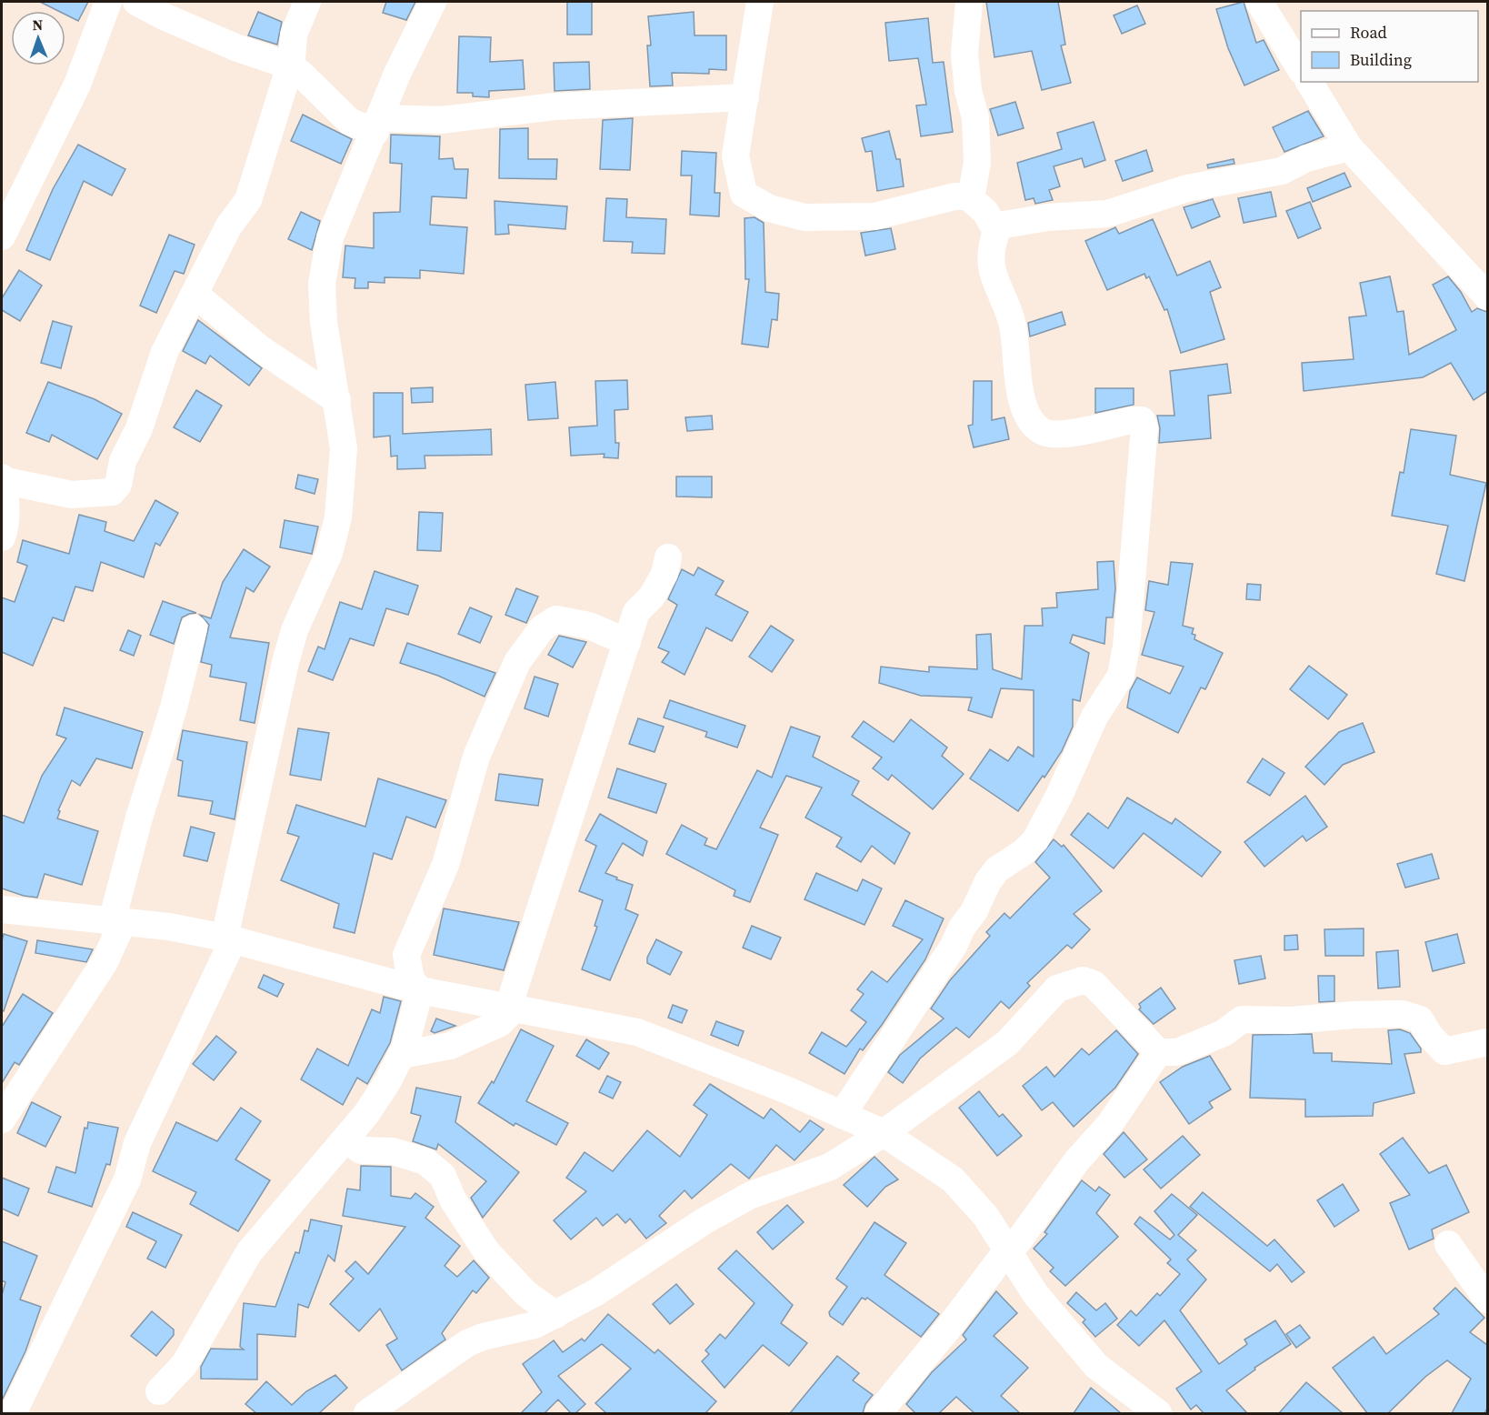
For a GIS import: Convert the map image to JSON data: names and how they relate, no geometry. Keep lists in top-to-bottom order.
{
  "legend": ["Road", "Building"],
  "north": "top"
}
